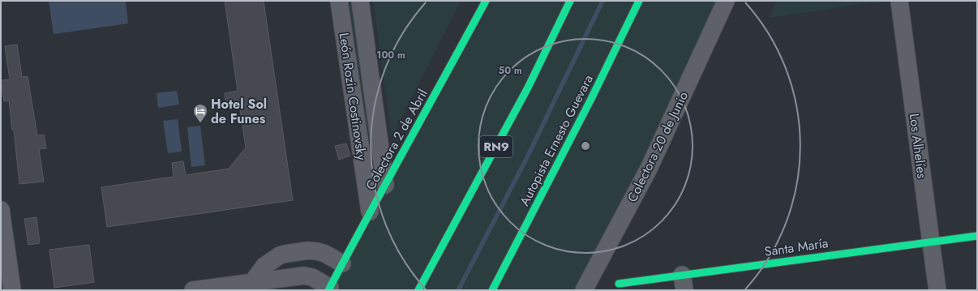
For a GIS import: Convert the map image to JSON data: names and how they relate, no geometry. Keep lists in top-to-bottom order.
{
  "streets": {
    "main road": [
      "Colectora 2 de Abril",
      "Autopista Ernesto Guevara",
      "RN9",
      "Santa María"
    ],
    "street": ["León Rozin Costinovsky", "Los Alhelíes", "Colectora 20 de Junio"]
  },
  "crossings": [
    ["León Rozin Costinovsky", "Colectora 2 de Abril"],
    ["Los Alhelíes", "Santa María"]
  ],
  "places": {
    "hotel": ["Hotel Sol de Funes"]
  },
  "rings": ["100 m", "50 m"]
}
